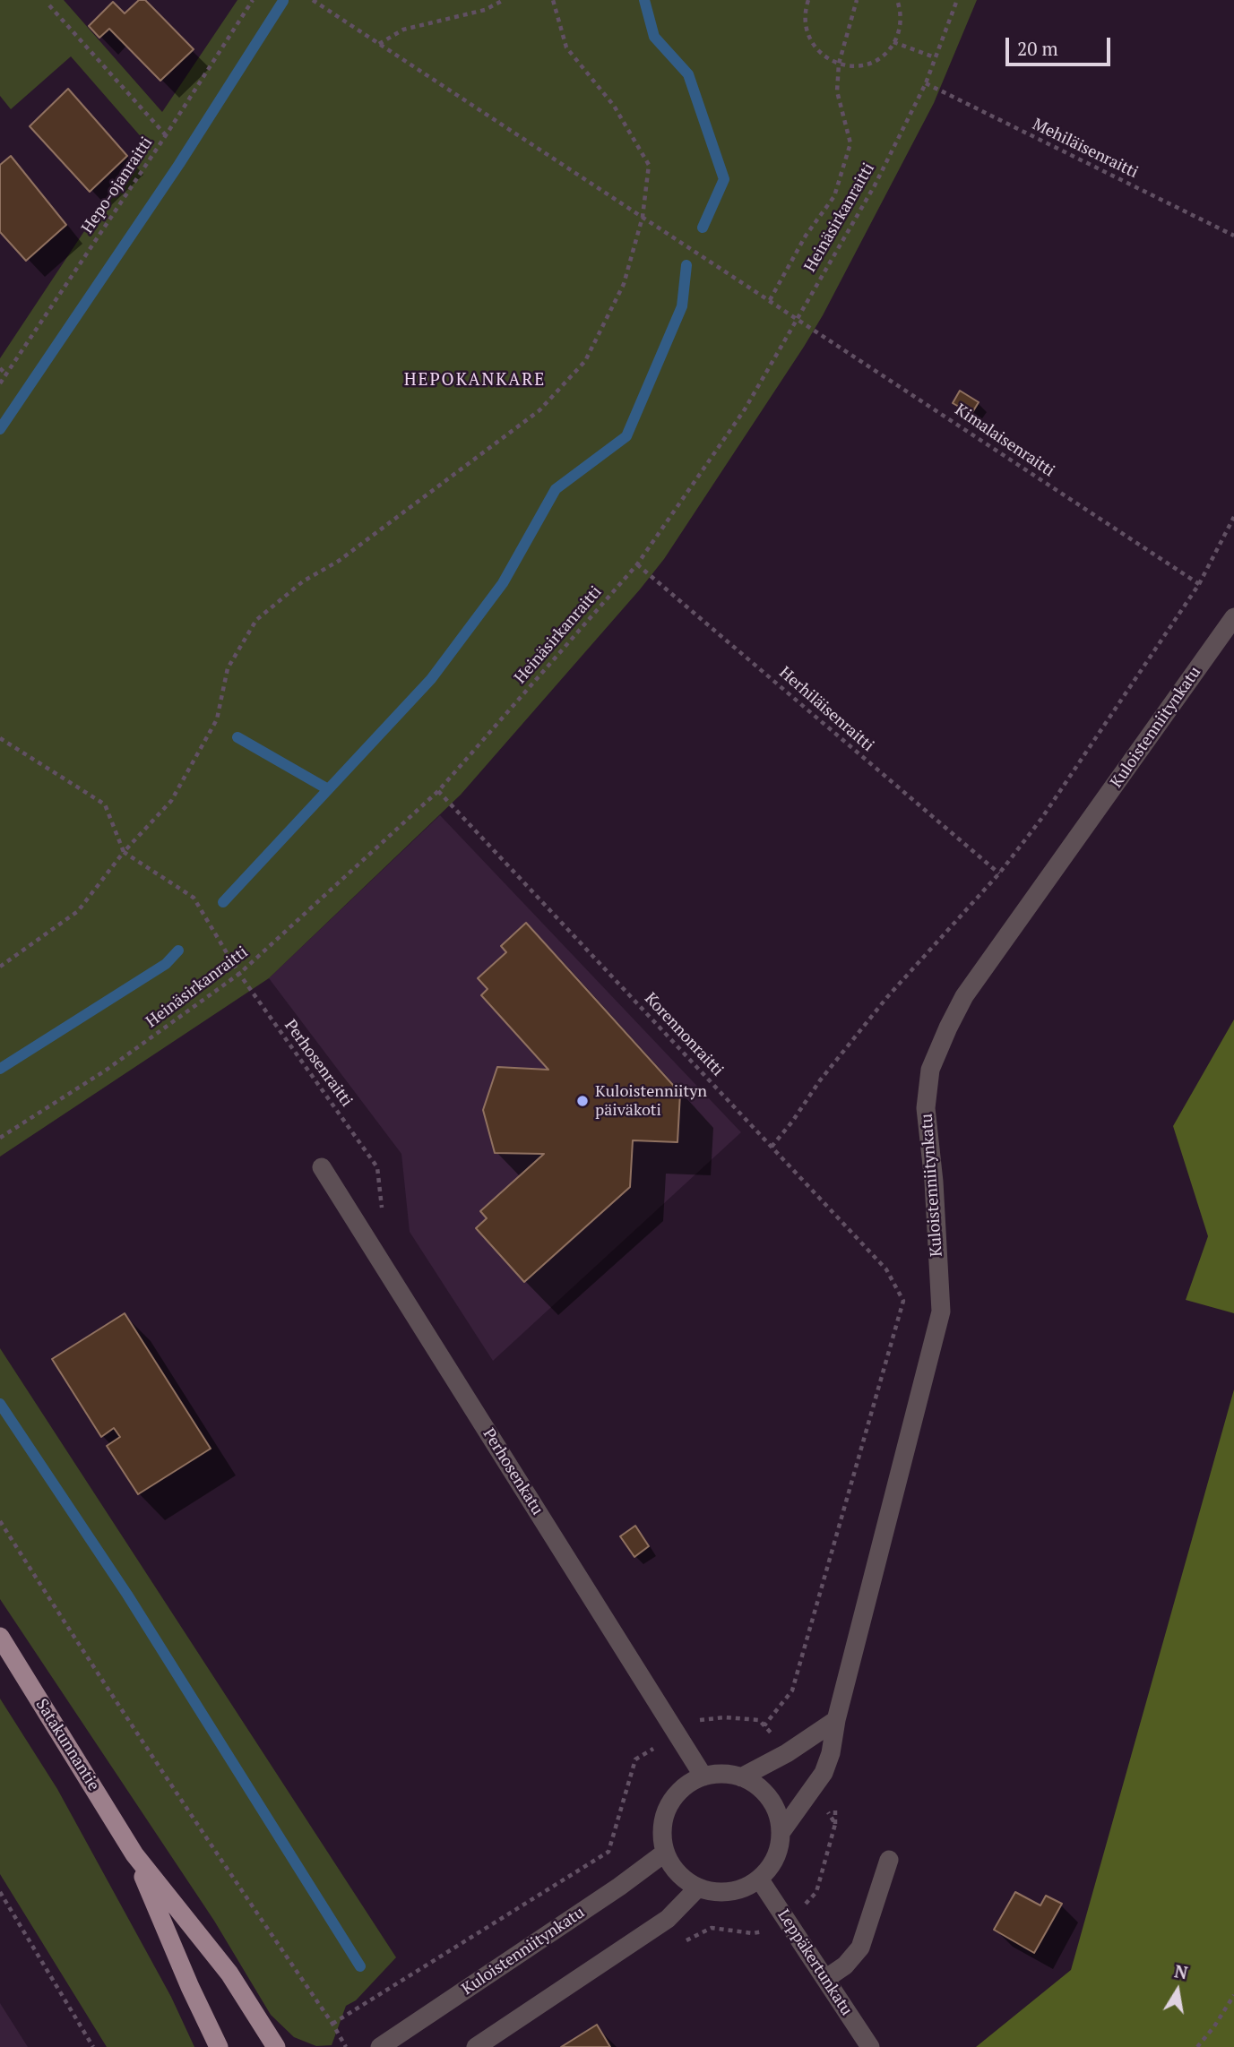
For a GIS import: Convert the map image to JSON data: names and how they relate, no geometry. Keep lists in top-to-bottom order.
{
  "streets": {
    "main road": ["Satakunnantie"],
    "street": ["Kuloistenniitynkatu", "Perhosenkatu", "Leppäkertunkatu"],
    "path": [
      "Mehiläisenraitti",
      "Hepo-ojanraitti",
      "Heinäsirkanraitti",
      "Kimalaisenraitti",
      "Herhiläisenraitti",
      "Korennonraitti",
      "Perhosenraitti"
    ]
  },
  "crossings": [
    ["Mehiläisenraitti", "Heinäsirkanraitti"],
    ["Heinäsirkanraitti", "Kimalaisenraitti"],
    ["Heinäsirkanraitti", "Herhiläisenraitti"],
    ["Heinäsirkanraitti", "Korennonraitti"],
    ["Heinäsirkanraitti", "Perhosenraitti"],
    ["Kuloistenniitynkatu", "Perhosenkatu"],
    ["Kuloistenniitynkatu", "Leppäkertunkatu"],
    ["Perhosenkatu", "Leppäkertunkatu"]
  ],
  "districts": ["HEPOKANKARE"],
  "places": ["Kuloistenniityn päiväkoti"],
  "scale_bar": "20 m",
  "north": "top"
}
